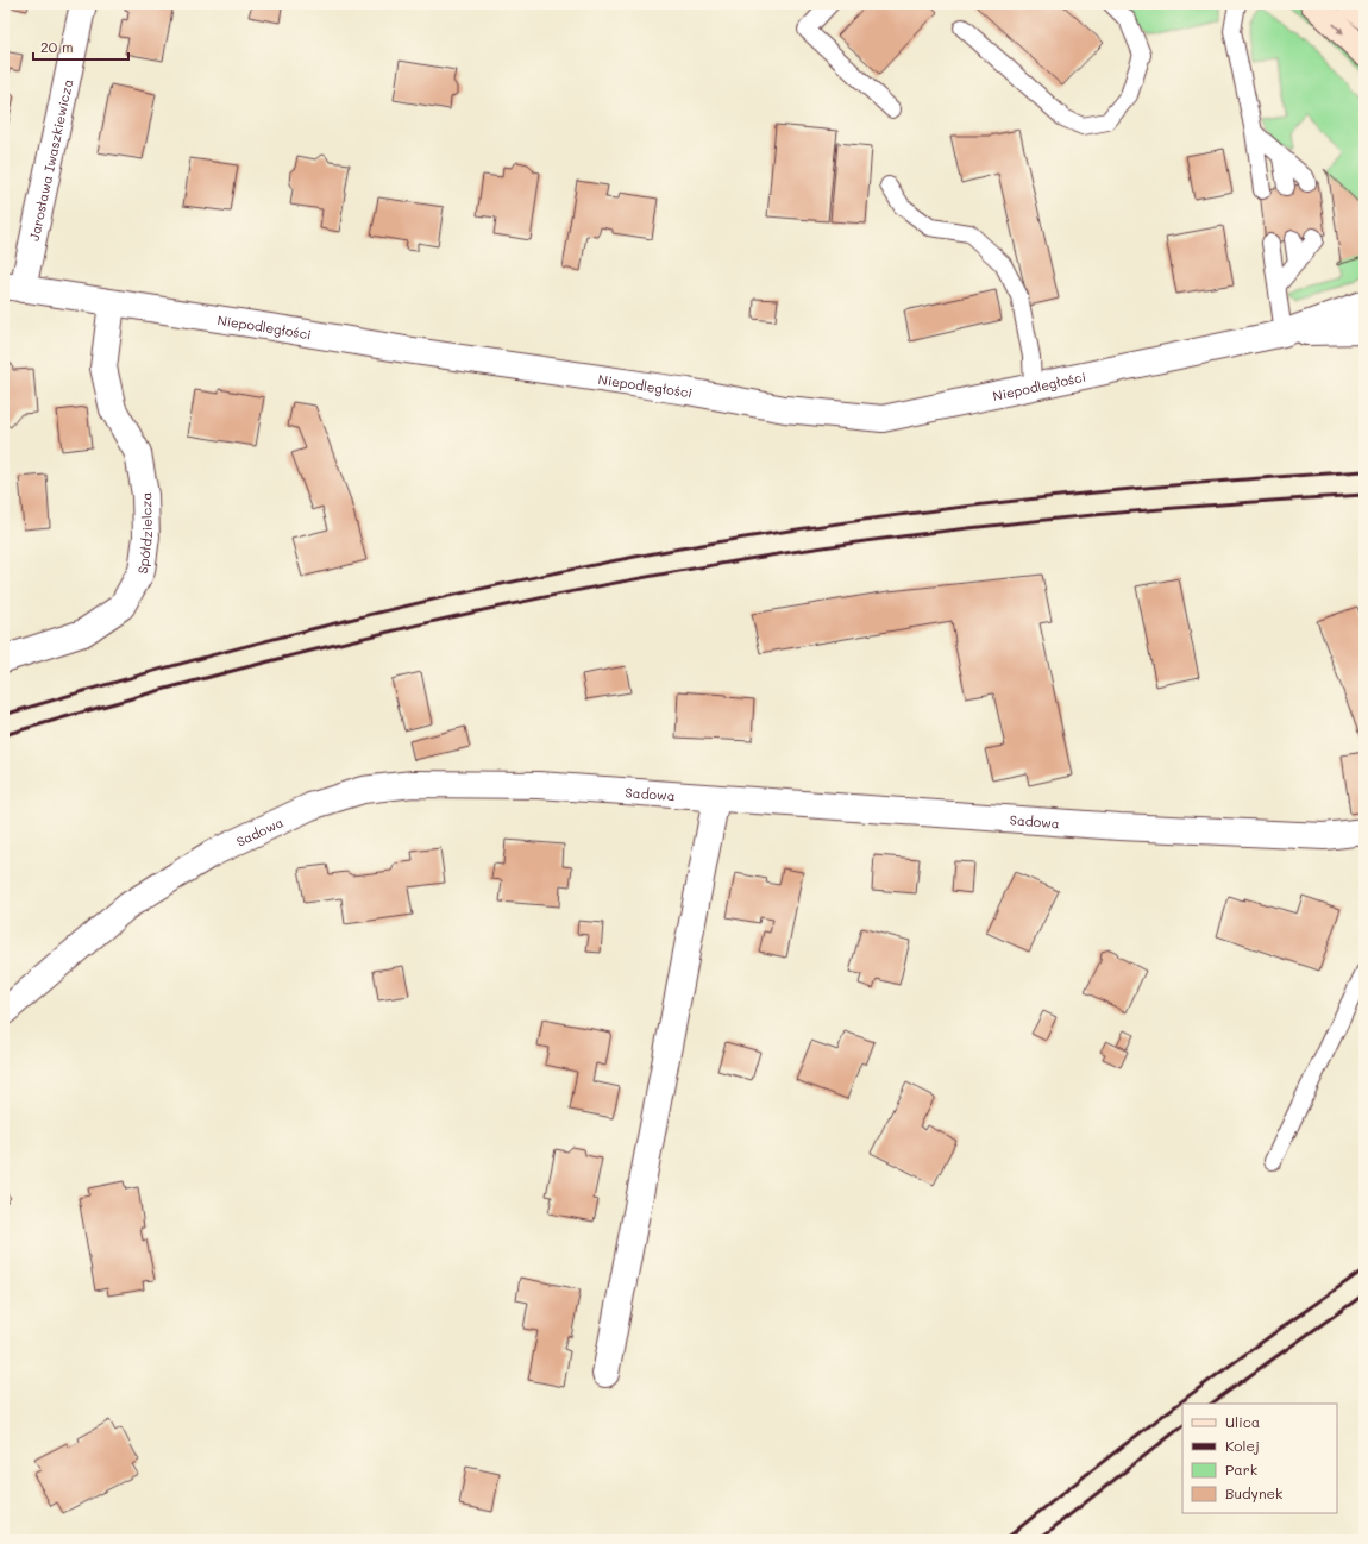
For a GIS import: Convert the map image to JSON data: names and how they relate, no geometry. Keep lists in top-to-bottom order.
{
  "streets": {
    "street": [
      "Jarosława Iwaszkiewicza",
      "Niepodległości",
      "Spółdzielcza",
      "Sadowa"
    ]
  },
  "crossings": [
    ["Jarosława Iwaszkiewicza", "Niepodległości"],
    ["Niepodległości", "Spółdzielcza"]
  ],
  "legend": [
    "Ulica",
    "Kolej",
    "Park",
    "Budynek"
  ],
  "scale_bar": "20 m"
}
